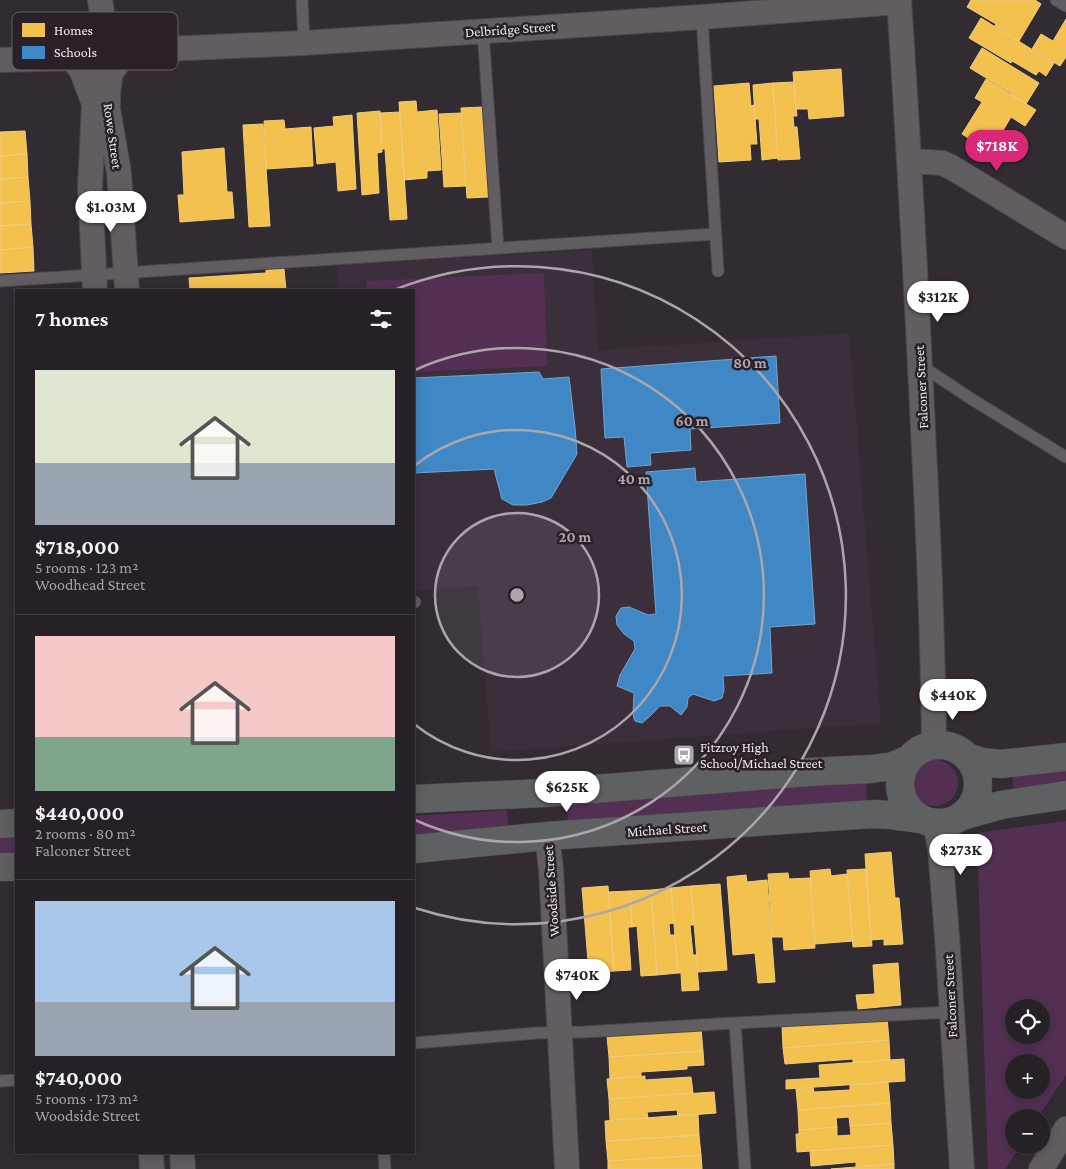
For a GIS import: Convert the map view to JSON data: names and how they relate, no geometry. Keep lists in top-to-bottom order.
{
  "streets": {
    "street": [
      "Delbridge Street",
      "Rowe Street",
      "Falconer Street",
      "Michael Street",
      "Woodside Street"
    ]
  },
  "crossings": [
    ["Delbridge Street", "Falconer Street"],
    ["Falconer Street", "Michael Street"],
    ["Michael Street", "Woodside Street"]
  ],
  "places": {
    "bus stop": ["Fitzroy High School/Michael Street"]
  },
  "legend": ["Homes", "Schools"],
  "page": {
    "price": [
      "$718K",
      "$1.03M",
      "$312K",
      "$440K",
      "$625K",
      "$273K",
      "$740K"
    ],
    "heading": "7 homes",
    "list": [
      {
        "name": "$718,000",
        "note": "5 rooms · 123 m² · Woodhead Street"
      },
      {
        "name": "$440,000",
        "note": "2 rooms · 80 m² · Falconer Street"
      },
      {
        "name": "$740,000",
        "note": "5 rooms · 173 m² · Woodside Street"
      }
    ],
    "map_buttons": ["+", "−"]
  },
  "rings": [
    "80 m",
    "60 m",
    "40 m",
    "20 m"
  ]
}
